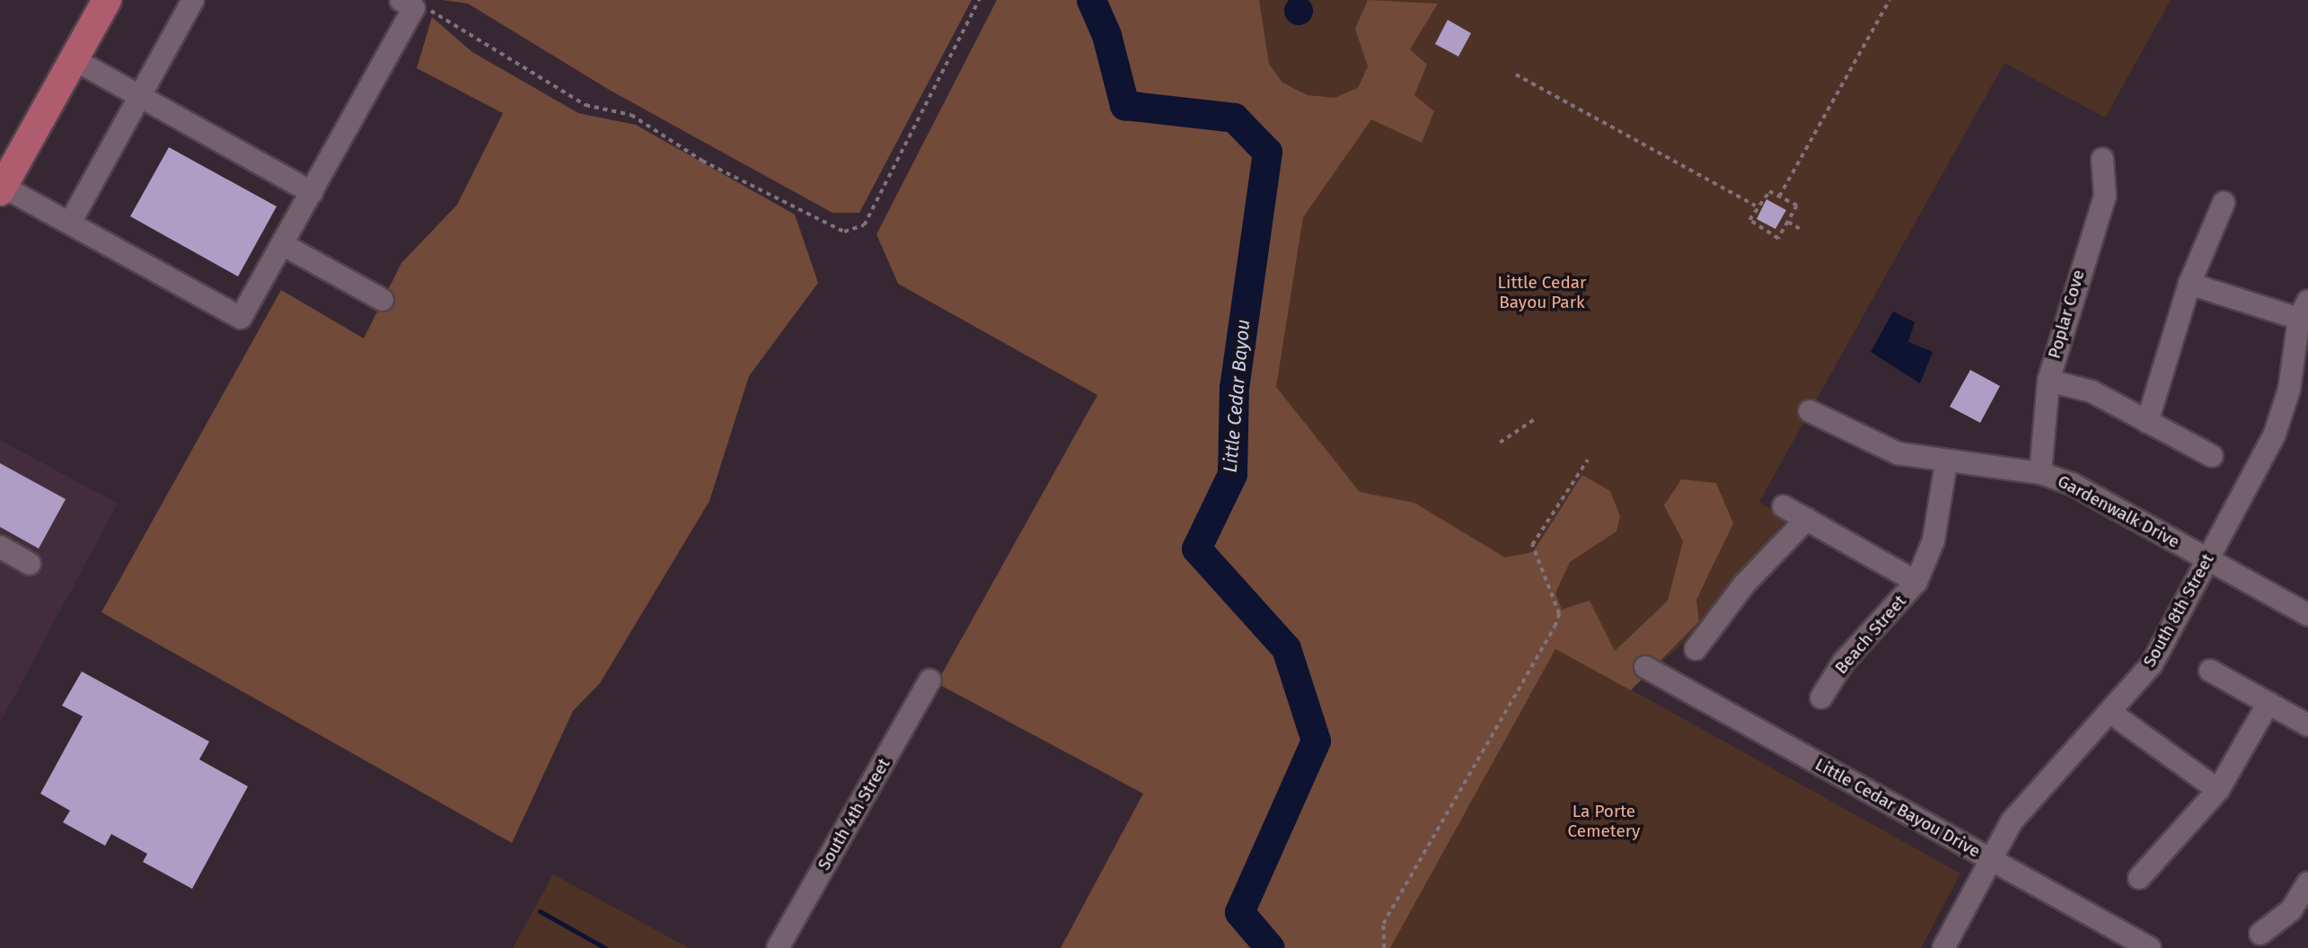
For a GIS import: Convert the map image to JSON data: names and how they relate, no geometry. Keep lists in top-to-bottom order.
{
  "streets": {
    "street": [
      "Poplar Cove",
      "Gardenwalk Drive",
      "South 8th Street",
      "Beach Street",
      "Little Cedar Bayou Drive",
      "South 4th Street"
    ]
  },
  "crossings": [
    ["Poplar Cove", "Gardenwalk Drive"],
    ["Gardenwalk Drive", "South 8th Street"],
    ["Gardenwalk Drive", "Beach Street"],
    ["South 8th Street", "Little Cedar Bayou Drive"]
  ],
  "water": ["Little Cedar Bayou"],
  "parks": ["Little Cedar Bayou Park", "La Porte Cemetery"]
}
